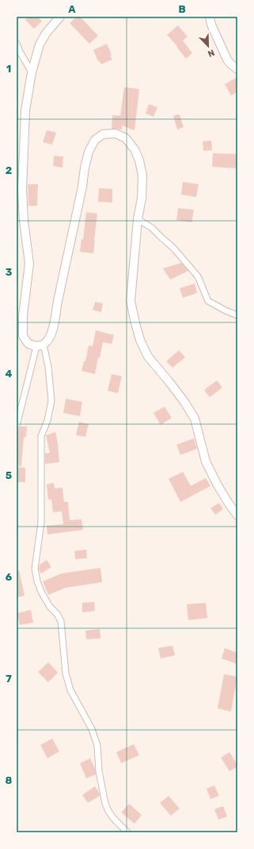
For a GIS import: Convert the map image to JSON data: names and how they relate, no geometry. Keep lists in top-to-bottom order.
{
  "north": "bottom right",
  "grid": {
    "columns": ["A", "B"],
    "rows": [
      "1",
      "2",
      "3",
      "4",
      "5",
      "6",
      "7",
      "8"
    ]
  }
}
